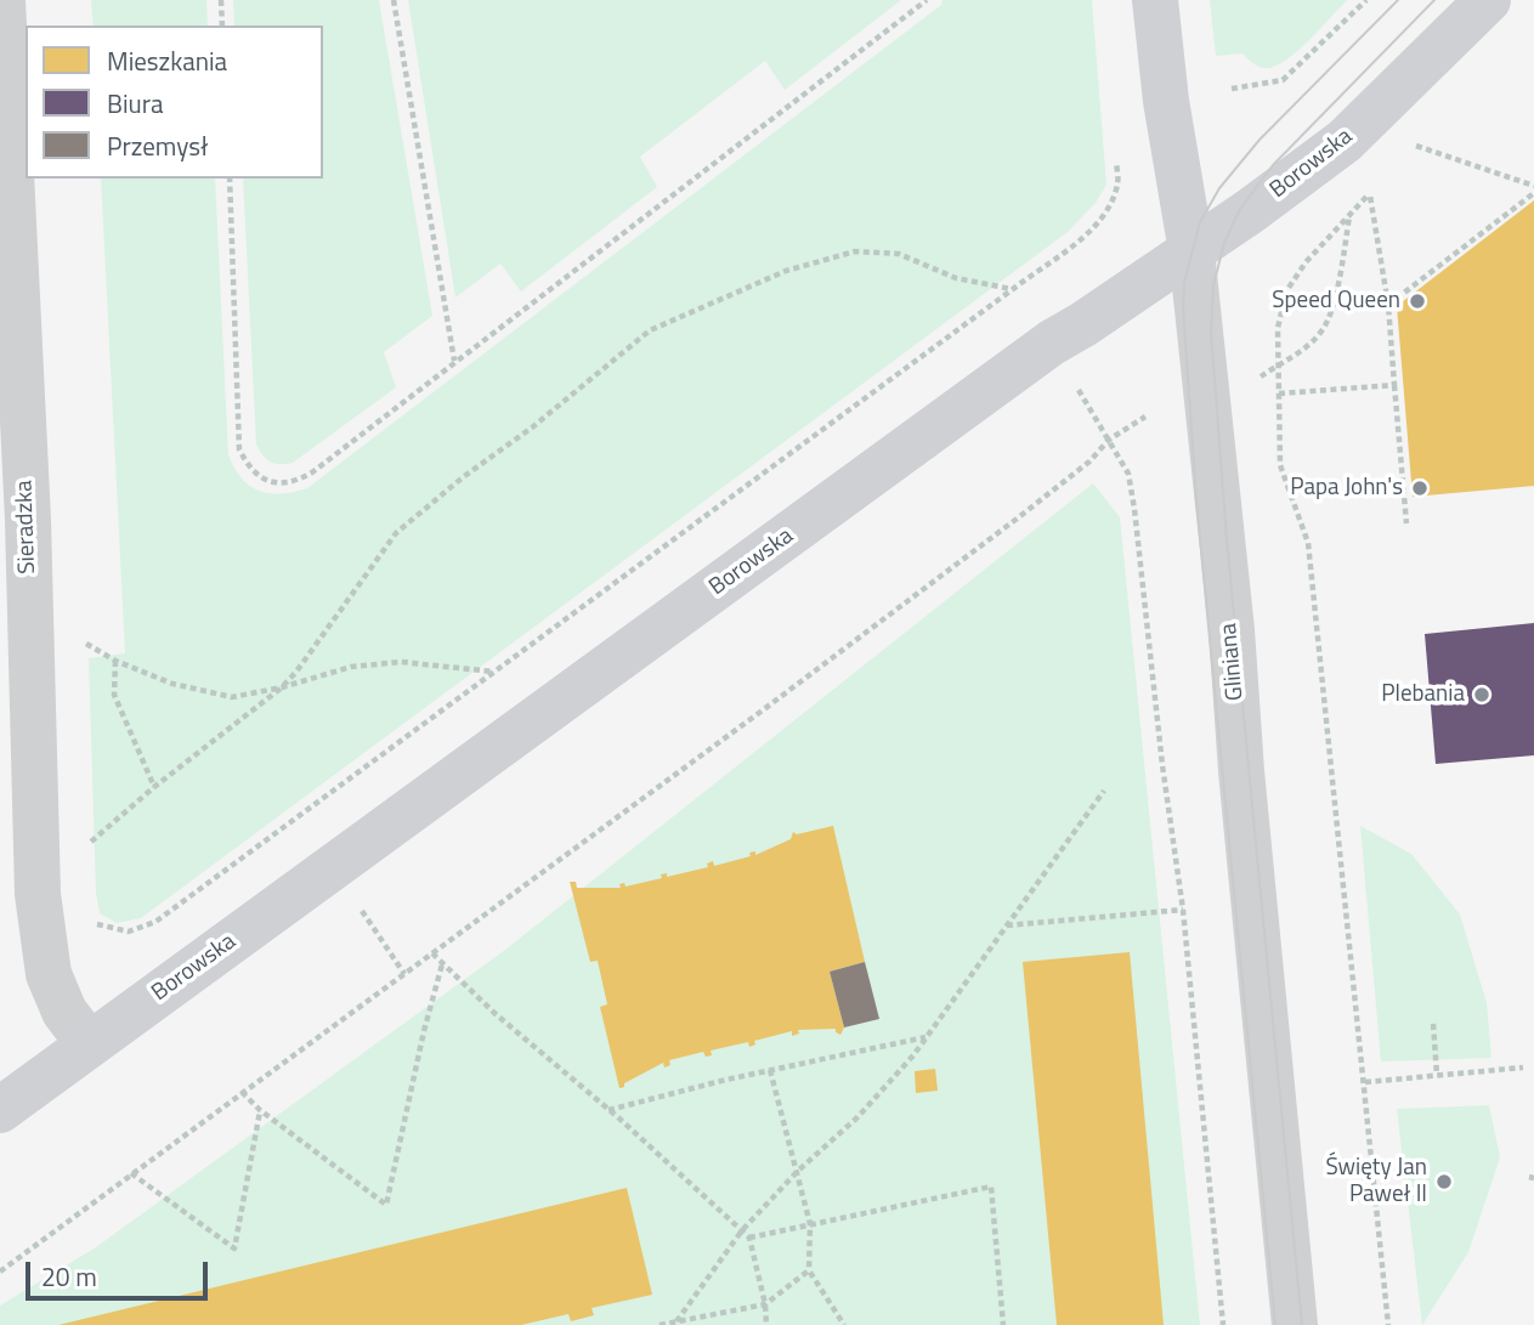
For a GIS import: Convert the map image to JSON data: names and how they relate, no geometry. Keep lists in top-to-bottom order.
{
  "streets": {
    "street": ["Borowska", "Sieradzka", "Gliniana"]
  },
  "crossings": [
    ["Borowska", "Sieradzka"],
    ["Borowska", "Gliniana"]
  ],
  "places": [
    "Speed Queen",
    "Papa John's",
    "Plebania",
    "Święty Jan Paweł II"
  ],
  "legend": ["Mieszkania", "Biura", "Przemysł"],
  "scale_bar": "20 m"
}
